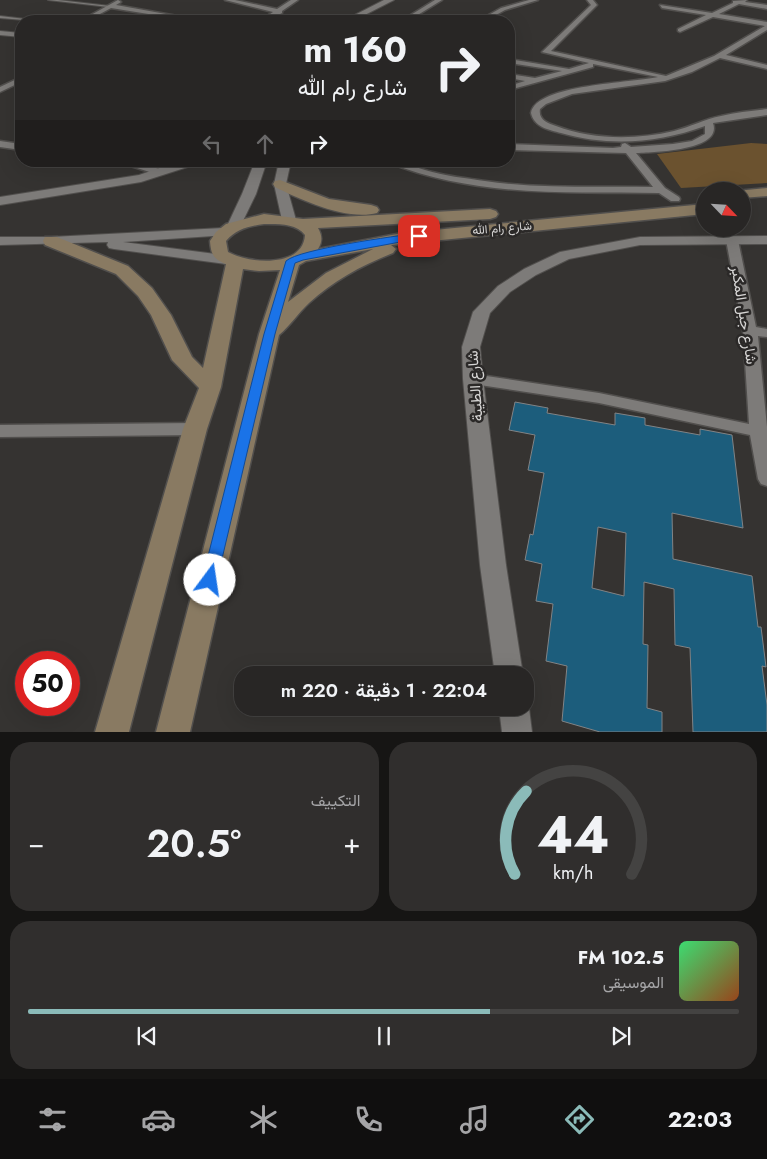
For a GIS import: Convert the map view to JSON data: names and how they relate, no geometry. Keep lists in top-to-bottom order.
{
  "streets": {
    "main road": ["شارع رام الله"],
    "street": ["شارع جبل المكبر", "شارع الطيبة"]
  },
  "crossings": [
    ["شارع جبل المكبر", "شارع الطيبة"]
  ],
  "north": "bottom right",
  "page": {
    "turn": ["160 m", "شارع رام الله"],
    "limit": "50",
    "trip": "22:04 · 1 دقيقة · 220 m",
    "tile": "التكييف",
    "heat": ["−", "20.5°", "+"],
    "song": ["102.5 FM", "الموسيقى"],
    "tabs": "22:03",
    "gauge": ["44", "km/h"]
  }
}
